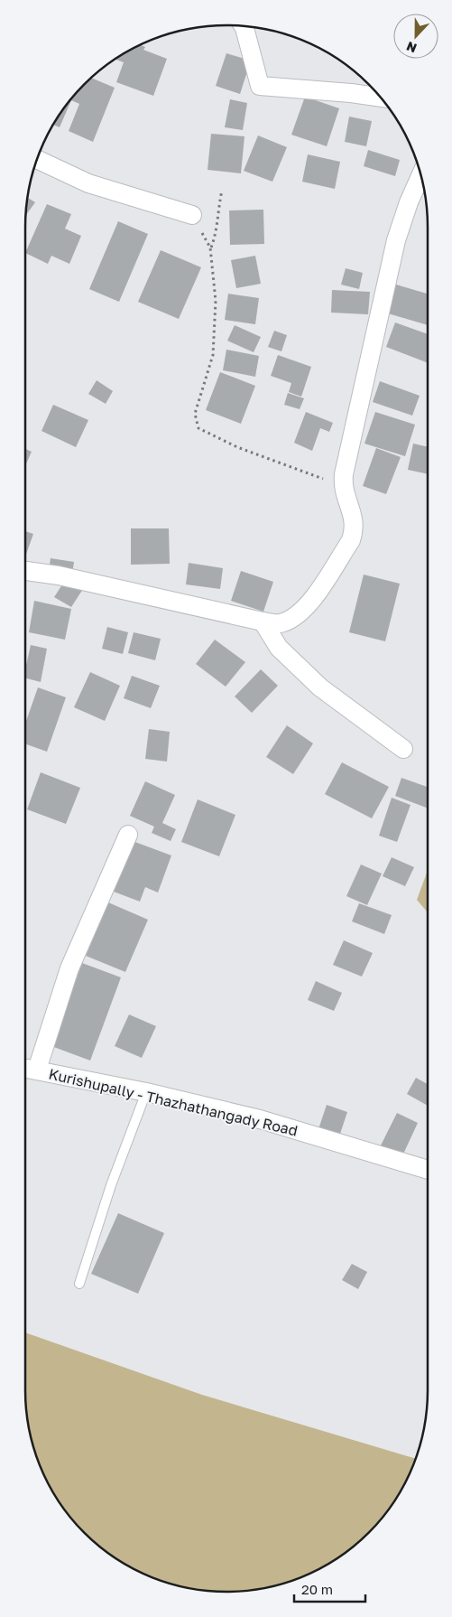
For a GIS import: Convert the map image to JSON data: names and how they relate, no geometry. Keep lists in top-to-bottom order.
{
  "streets": {
    "street": ["Kurishupally - Thazhathangady Road"]
  },
  "scale_bar": "20 m",
  "north": "bottom"
}
